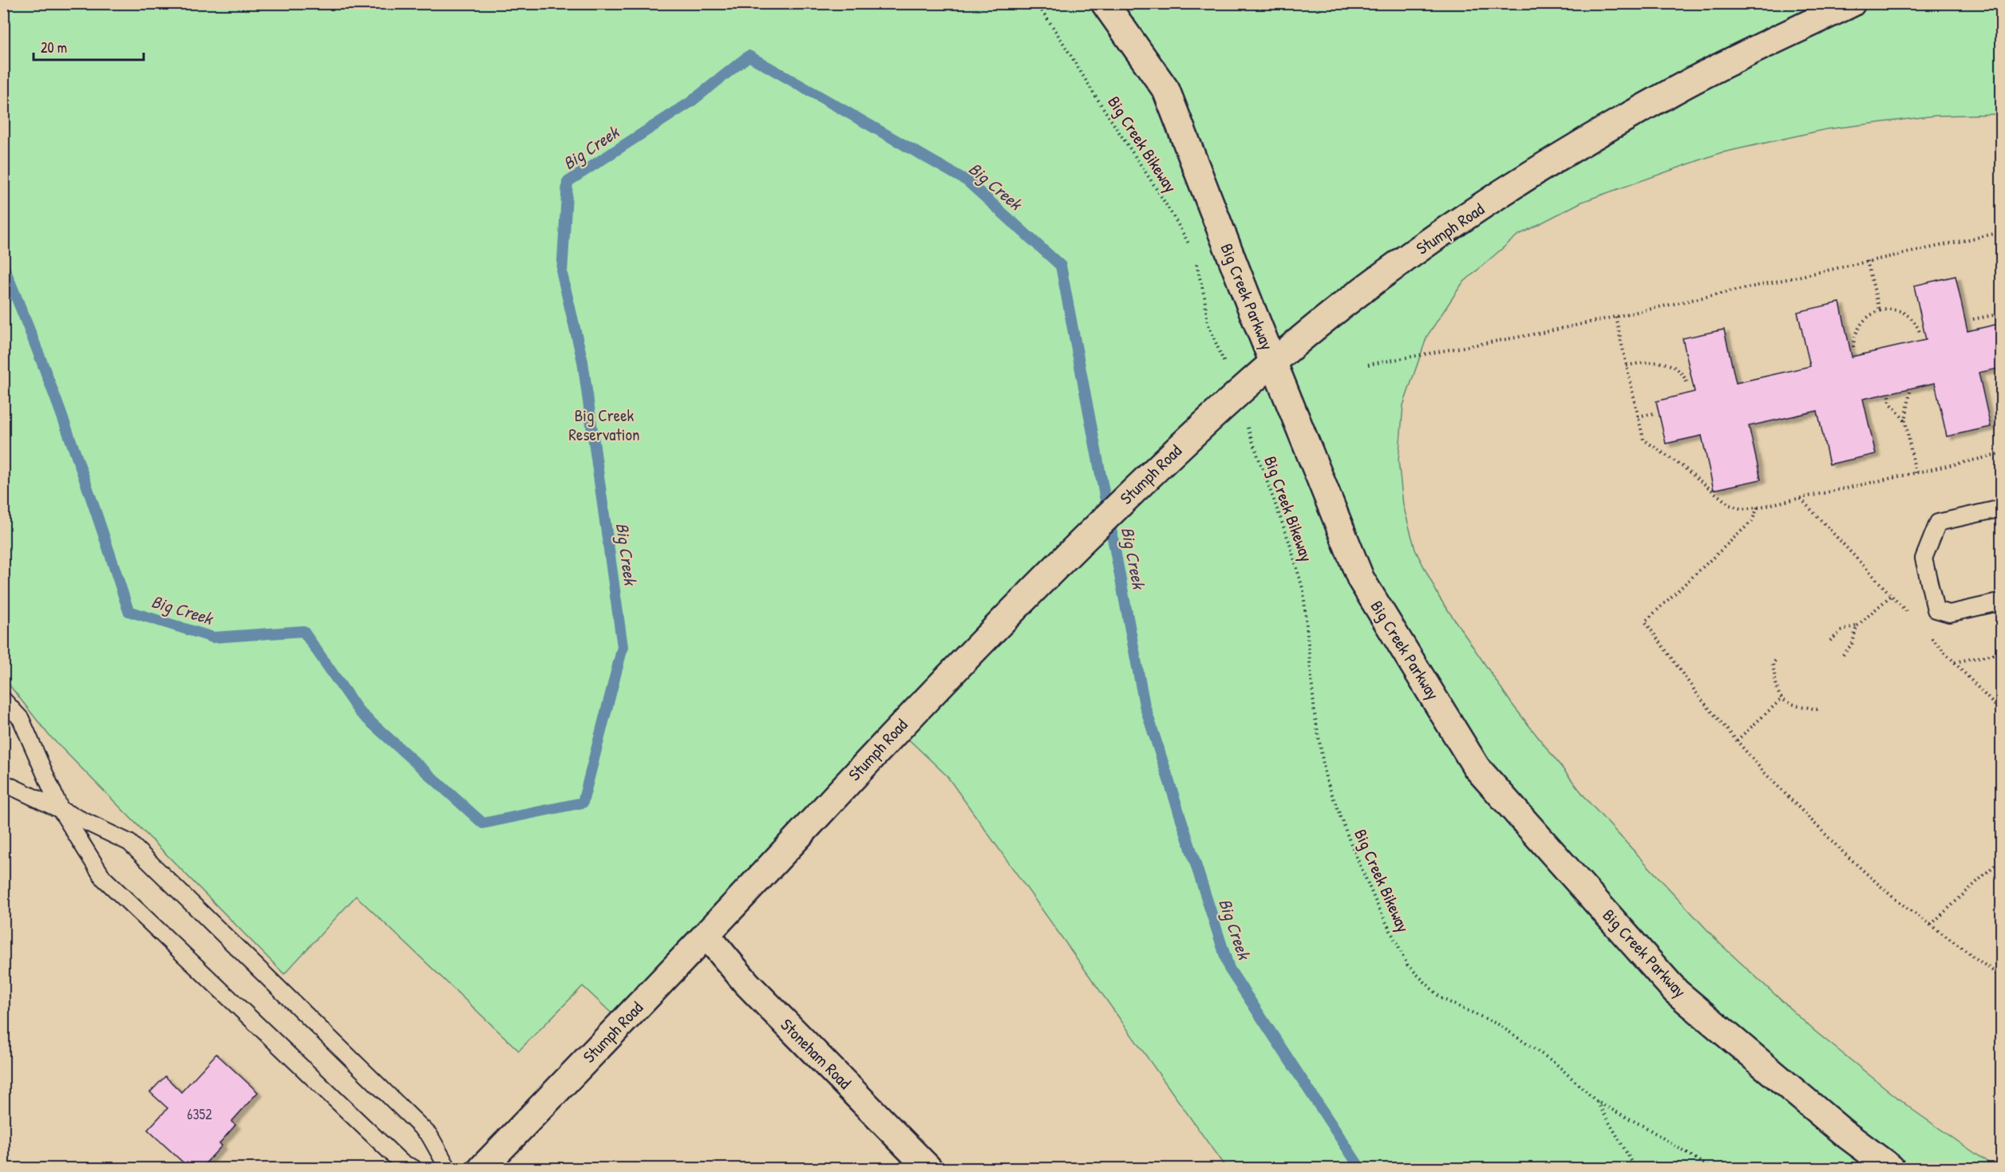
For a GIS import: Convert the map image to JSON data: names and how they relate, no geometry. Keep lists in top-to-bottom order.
{
  "streets": {
    "main road": ["Stumph Road", "Big Creek Parkway", "Stoneham Road"],
    "path": ["Big Creek Bikeway"]
  },
  "crossings": [
    ["Stumph Road", "Big Creek Parkway"],
    ["Stumph Road", "Stoneham Road"]
  ],
  "water": ["Big Creek"],
  "parks": ["Big Creek Reservation"],
  "house_numbers": ["6352"],
  "scale_bar": "20 m"
}
